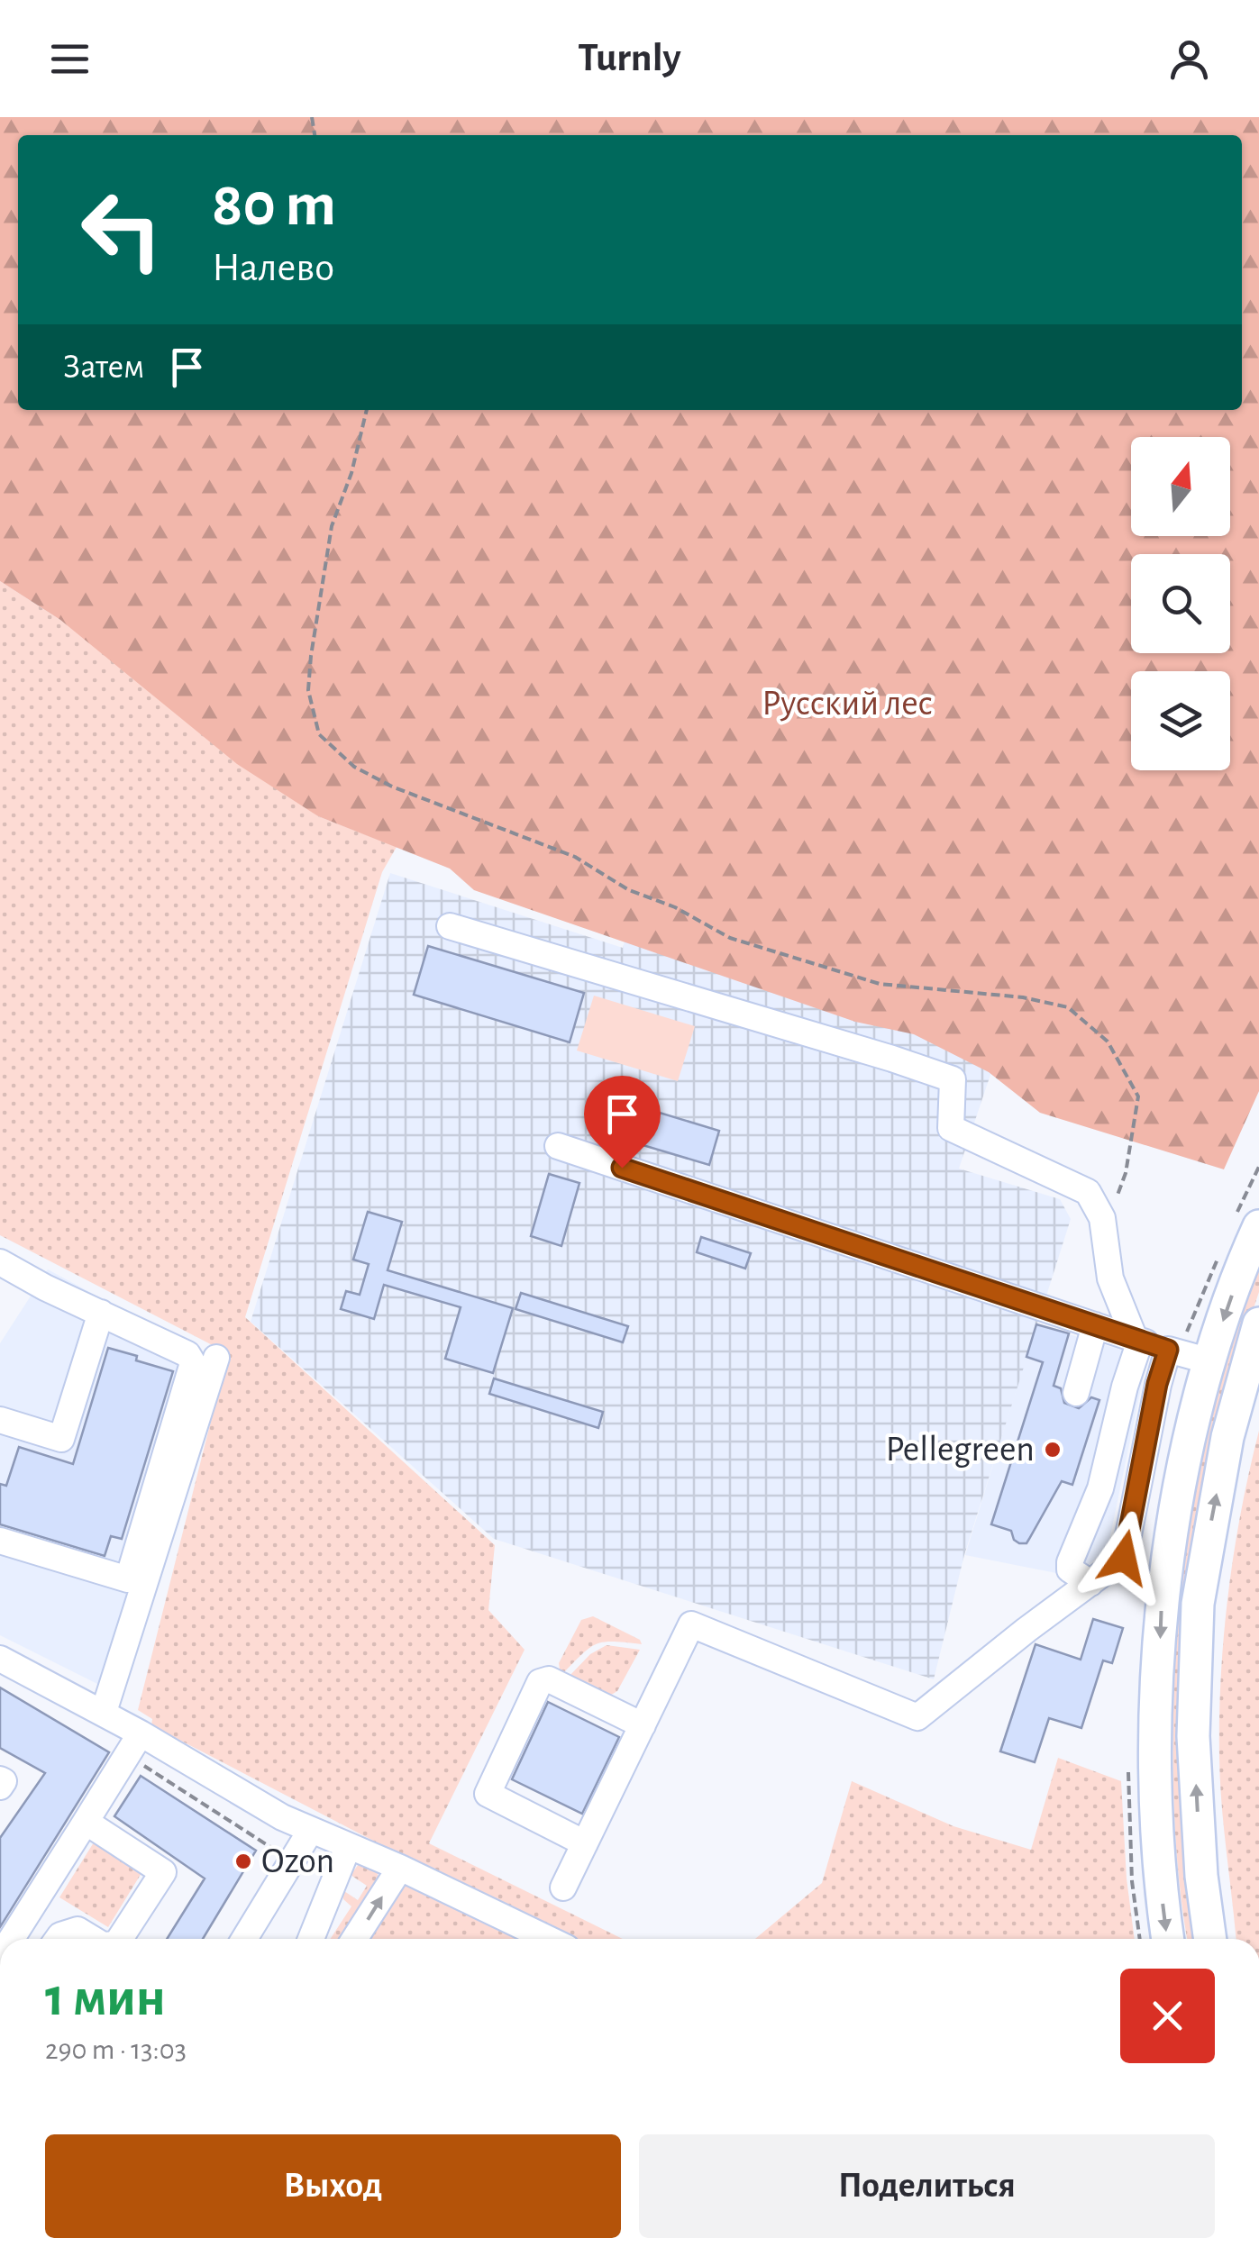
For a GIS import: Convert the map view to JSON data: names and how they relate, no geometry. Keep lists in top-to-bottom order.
{
  "parks": ["Русский лес"],
  "places": ["Pellegreen", "Ozon"],
  "north": "top",
  "page": {
    "header": "Turnly",
    "turn": ["80 m", "Налево"],
    "then": "Затем",
    "heading": ["1 мин", "290 m · 13:03"],
    "buttons": ["Выход", "Поделиться"]
  }
}
